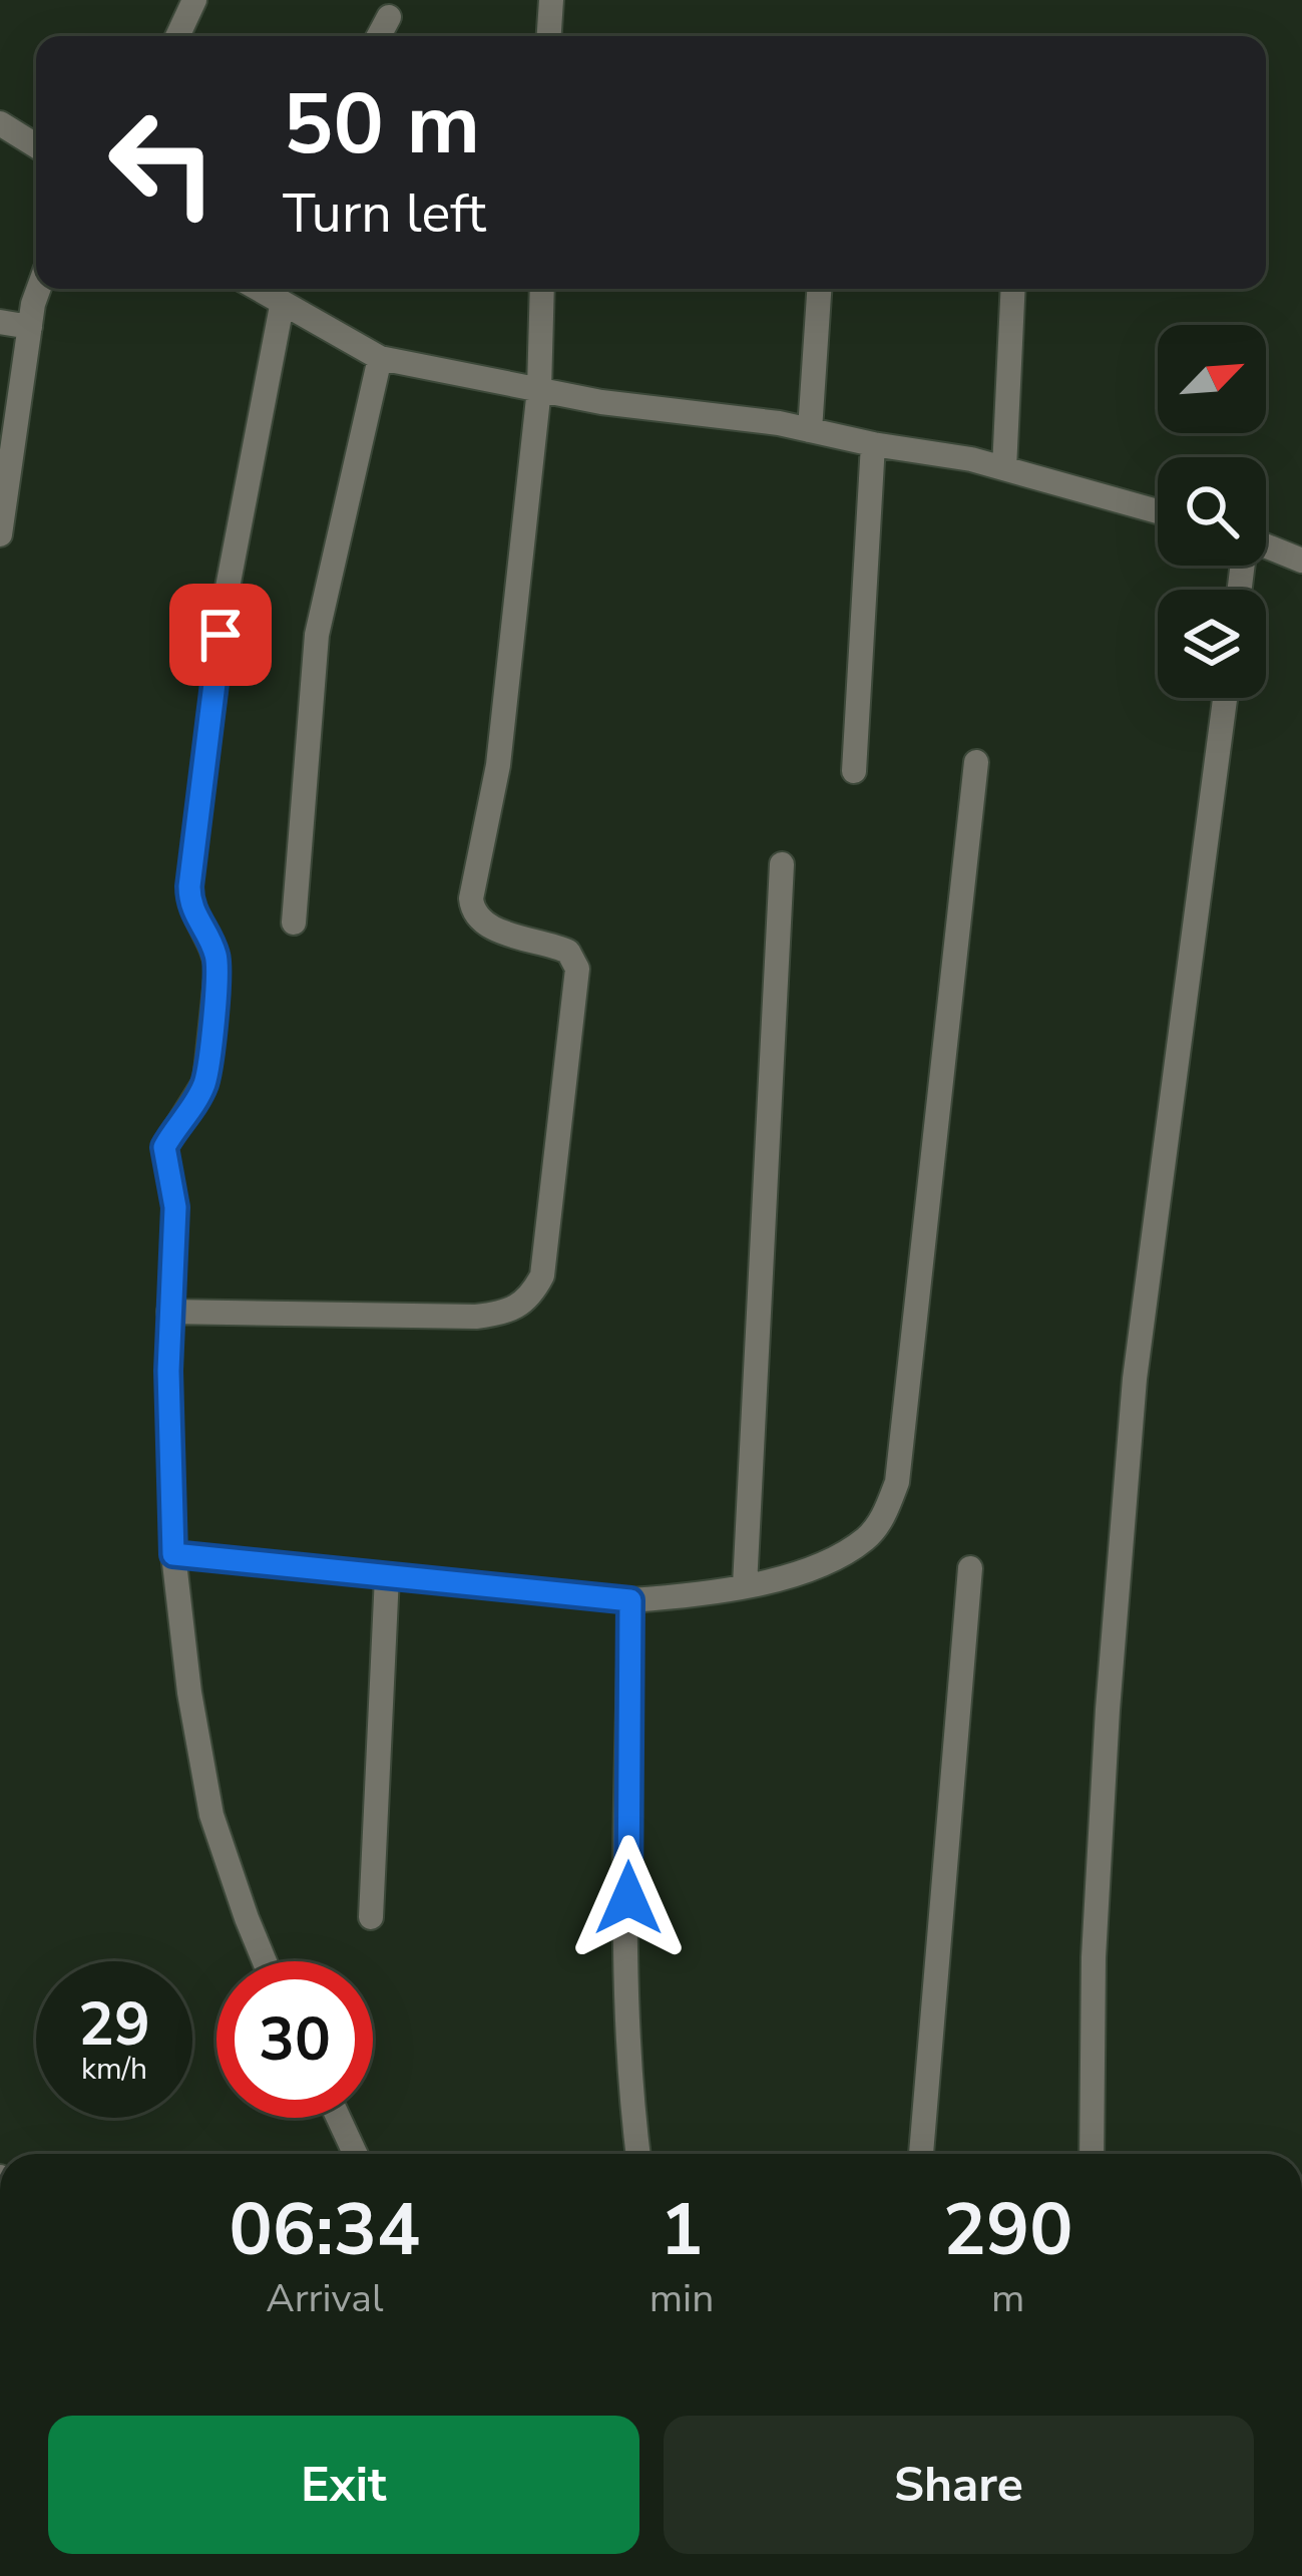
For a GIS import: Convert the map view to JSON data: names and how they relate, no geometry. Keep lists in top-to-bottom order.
{
  "north": "top right",
  "page": {
    "turn": ["50 m", "Turn left"],
    "speed": "29 km/h",
    "limit": "30",
    "eta": [
      "06:34",
      "Arrival",
      "1",
      "min",
      "290",
      "m"
    ],
    "buttons": ["Exit", "Share"]
  }
}
